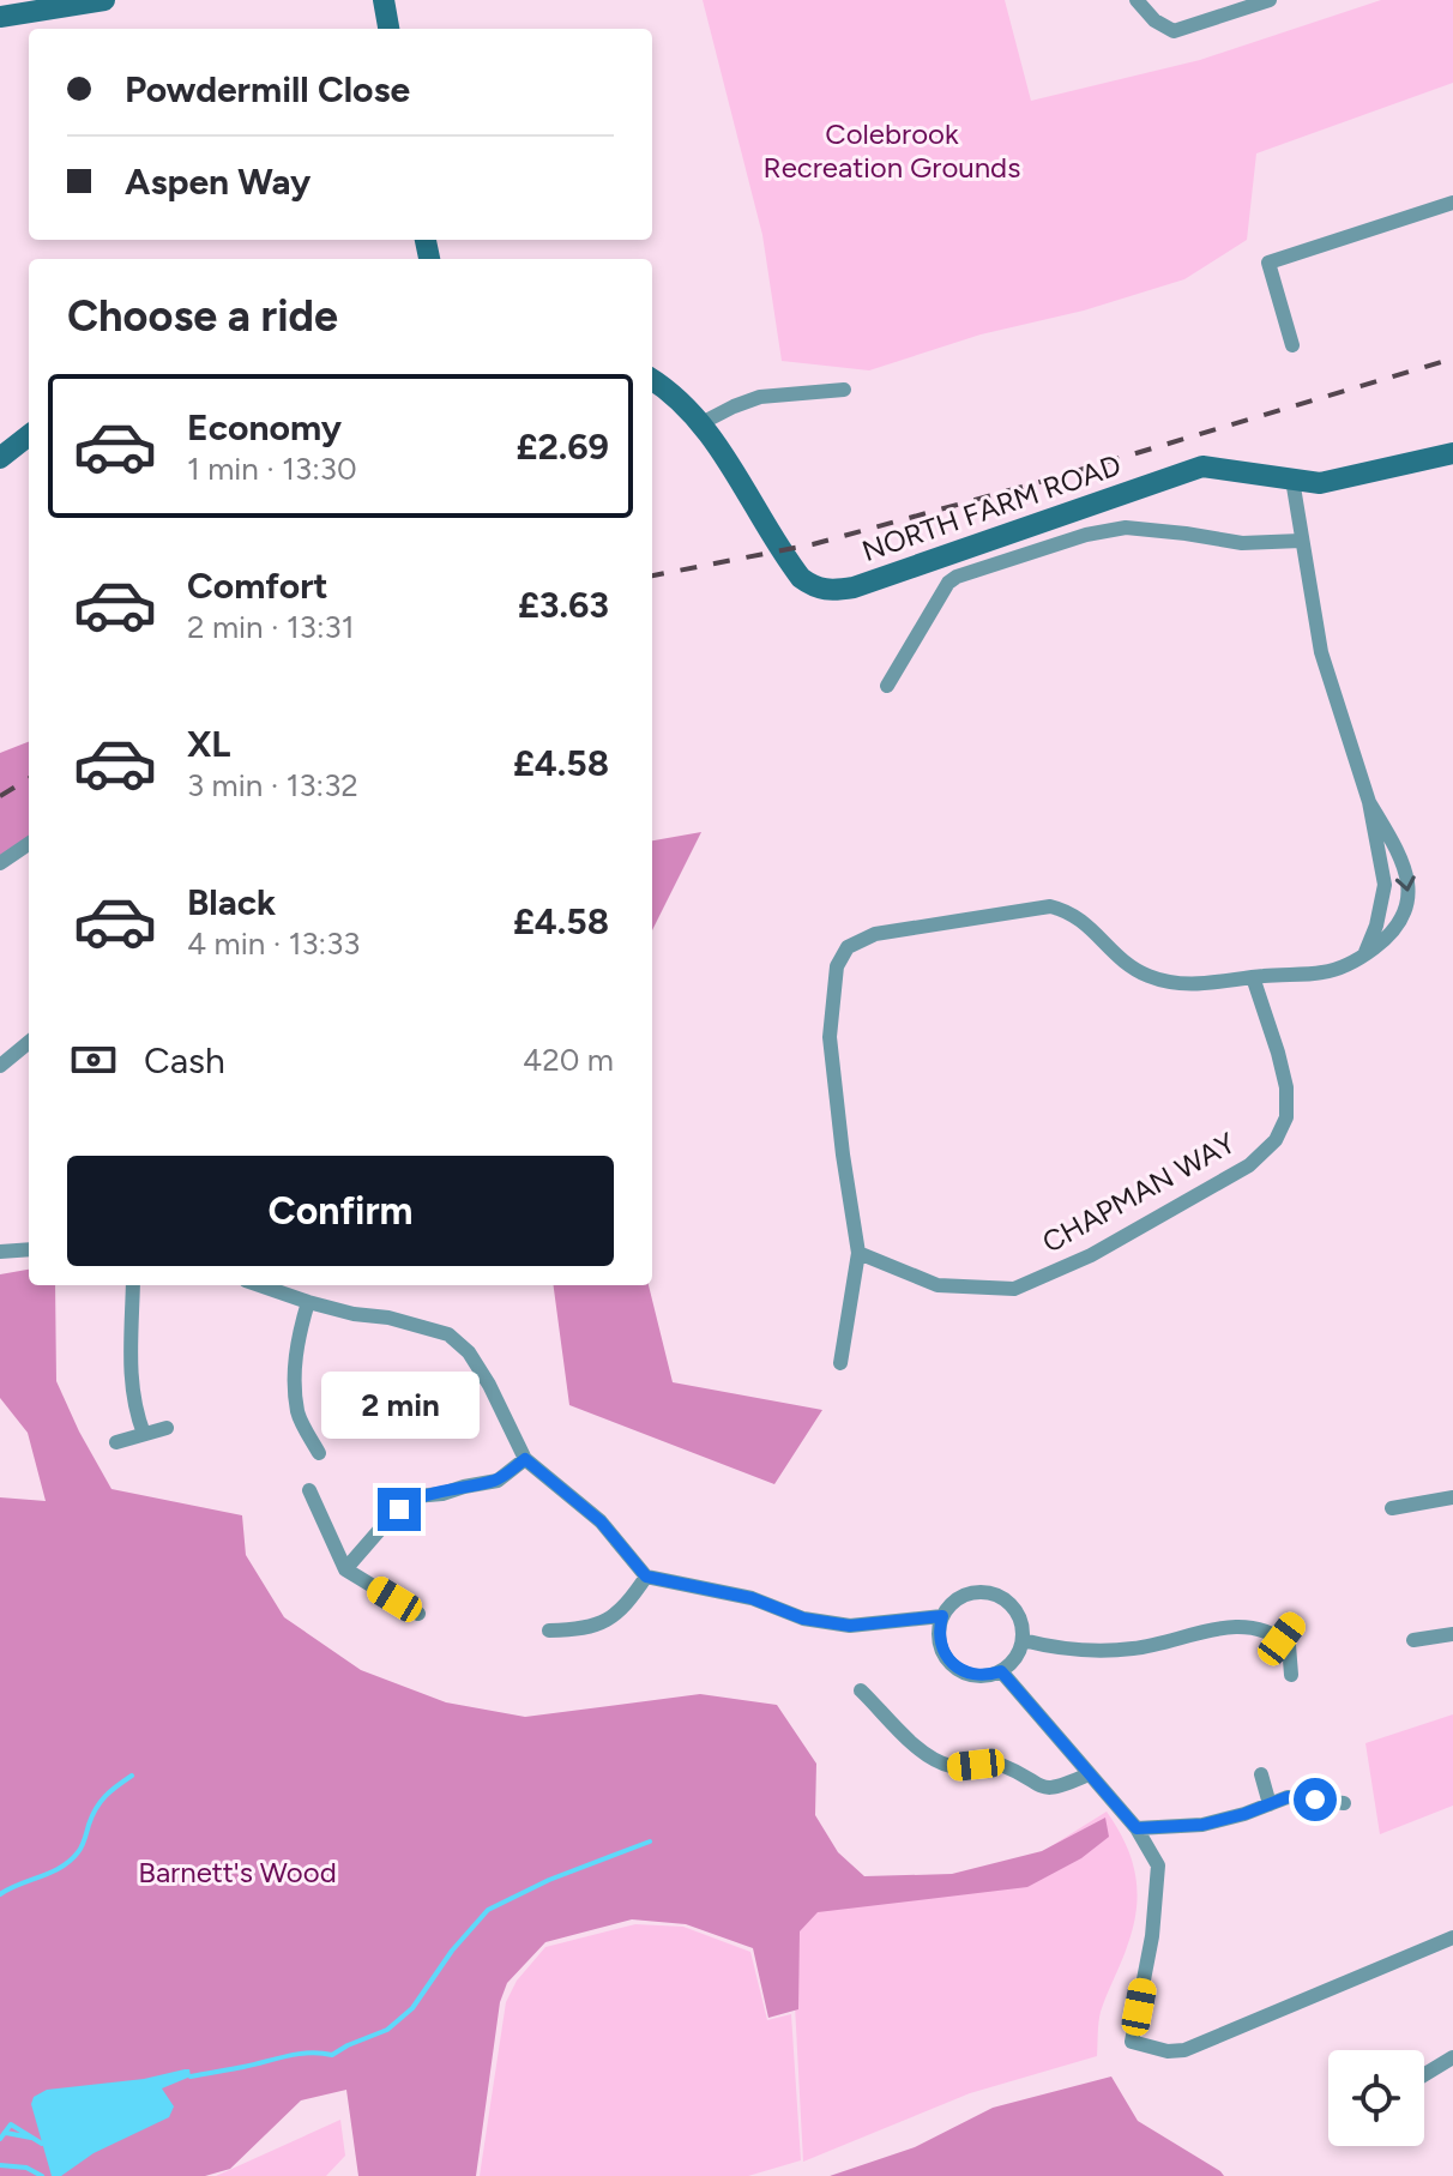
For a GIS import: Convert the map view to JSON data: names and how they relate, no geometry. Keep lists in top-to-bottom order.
{
  "streets": {
    "street": ["NORTH FARM ROAD", "CHAPMAN WAY"]
  },
  "parks": ["Colebrook Recreation Grounds", "Barnett's Wood"],
  "page": {
    "banner": ["Powdermill Close", "Aspen Way"],
    "heading": "Choose a ride",
    "list": [
      {
        "name": "Economy",
        "note": "1 min · 13:30",
        "value": "£2.69"
      },
      {
        "name": "Comfort",
        "note": "2 min · 13:31",
        "value": "£3.63"
      },
      {
        "name": "XL",
        "note": "3 min · 13:32",
        "value": "£4.58"
      },
      {
        "name": "Black",
        "note": "4 min · 13:33",
        "value": "£4.58"
      }
    ],
    "pay": ["Cash", "420 m"],
    "buttons": "Confirm",
    "bubble": "2 min"
  }
}
